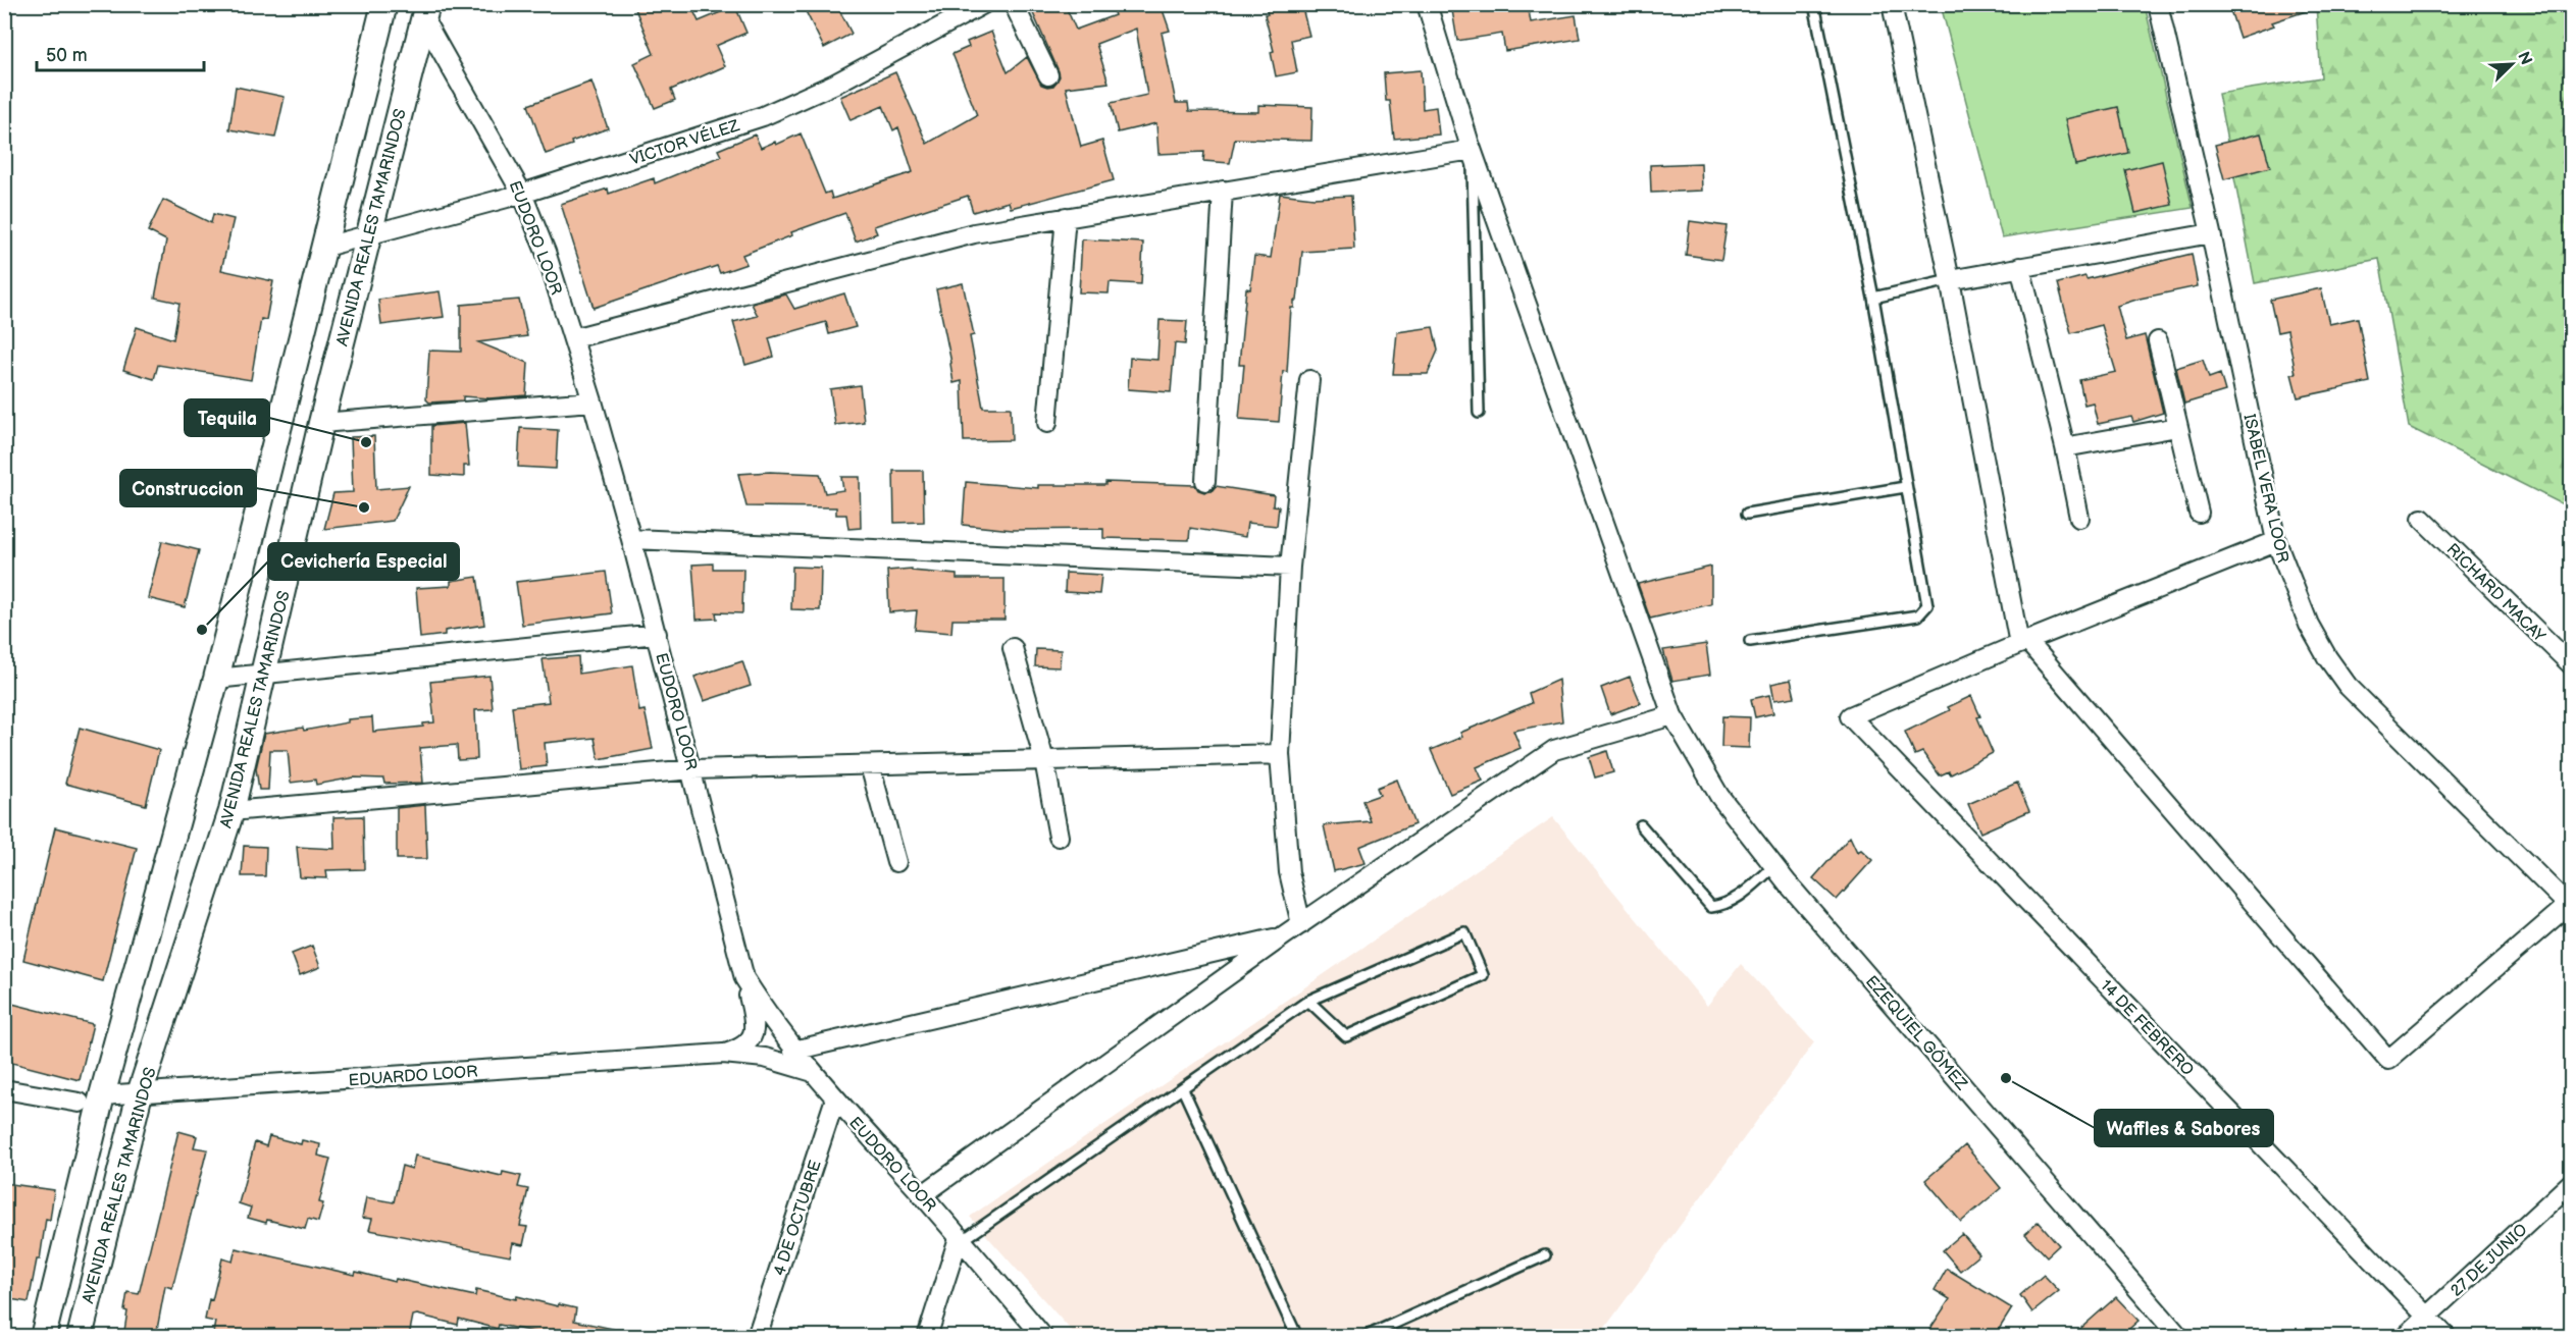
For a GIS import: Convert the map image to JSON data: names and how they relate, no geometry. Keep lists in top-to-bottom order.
{
  "streets": {
    "main road": ["AVENIDA REALES TAMARINDOS"],
    "street": [
      "VICTOR VÉLEZ",
      "EUDORO LOOR",
      "ISABEL VERA LOOR",
      "RICHARD MACAY",
      "14 DE FEBRERO",
      "EZEQUIEL GÓMEZ",
      "EDUARDO LOOR",
      "4 DE OCTUBRE",
      "27 DE JUNIO"
    ]
  },
  "crossings": [
    ["VICTOR VÉLEZ", "AVENIDA REALES TAMARINDOS"],
    ["VICTOR VÉLEZ", "EUDORO LOOR"],
    ["AVENIDA REALES TAMARINDOS", "EUDORO LOOR"],
    ["AVENIDA REALES TAMARINDOS", "EDUARDO LOOR"],
    ["EUDORO LOOR", "EDUARDO LOOR"],
    ["EUDORO LOOR", "4 DE OCTUBRE"],
    ["14 DE FEBRERO", "27 DE JUNIO"]
  ],
  "places": [
    "Tequila",
    "Construccion",
    "Cevichería Especial",
    "Waffles & Sabores"
  ],
  "scale_bar": "50 m",
  "north": "top right"
}
